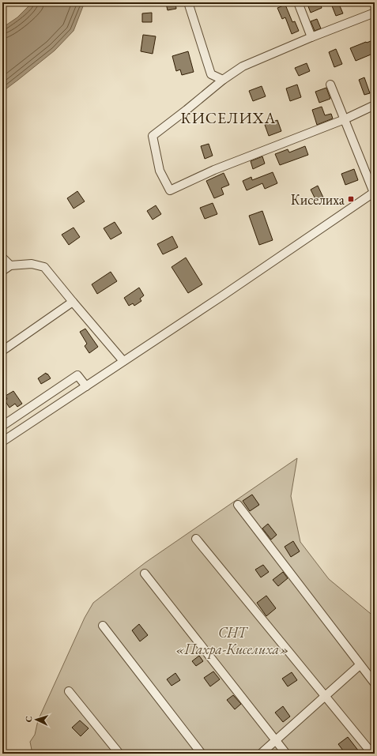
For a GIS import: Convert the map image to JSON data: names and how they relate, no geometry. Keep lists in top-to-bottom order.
{
  "districts": ["КИСЕЛИХА"],
  "parks": ["СНТ «Пахра-Киселиха»"],
  "places": {
    "transit": ["Киселиха"]
  },
  "north": "left"
}
